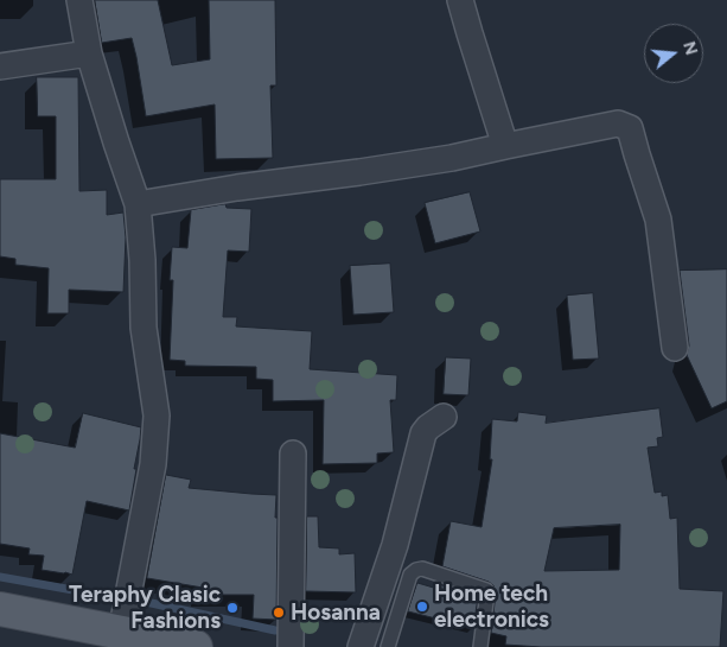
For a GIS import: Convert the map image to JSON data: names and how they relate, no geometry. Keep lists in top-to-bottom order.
{
  "places": ["Home tech electronics", "Teraphy Clasic Fashions", "Hosanna"],
  "north": "right"
}
